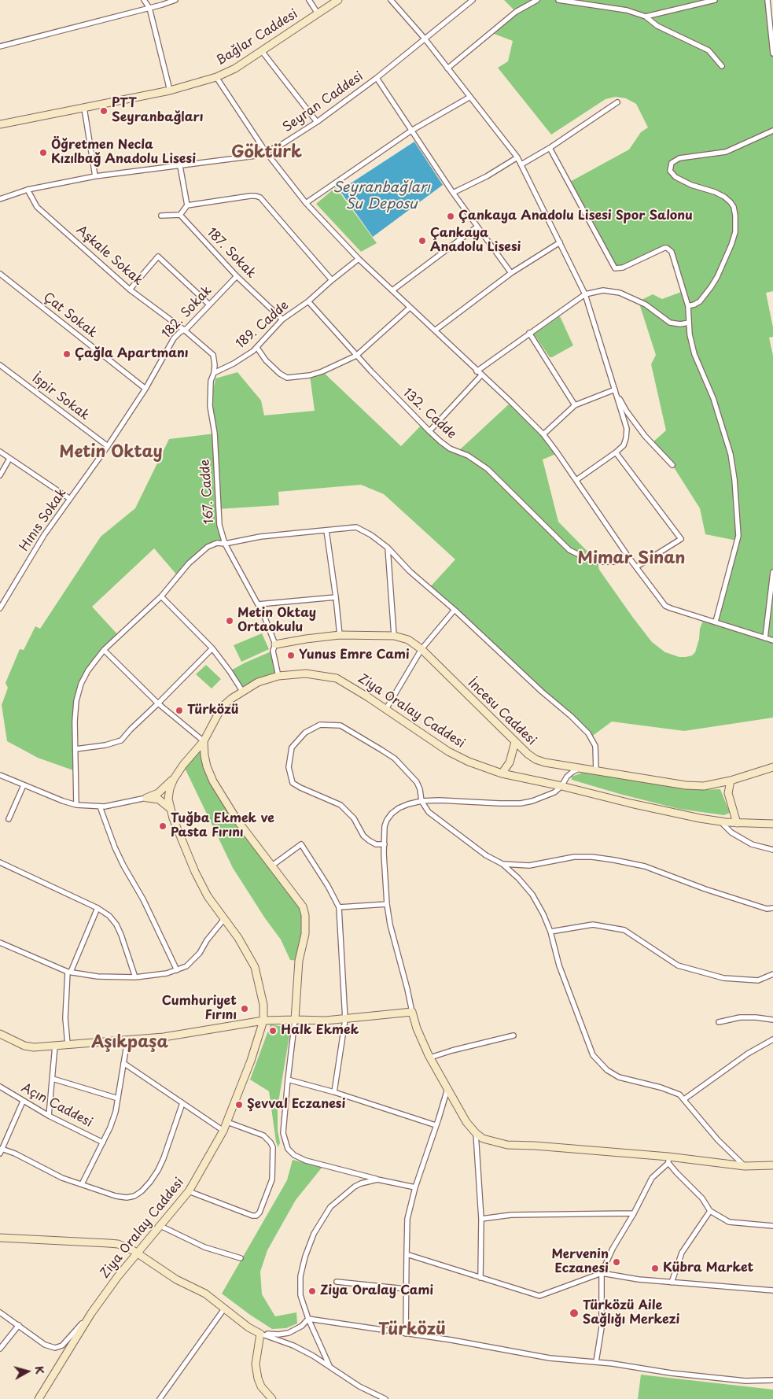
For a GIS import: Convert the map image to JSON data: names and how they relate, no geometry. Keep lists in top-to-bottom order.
{
  "streets": {
    "main road": ["Bağlar Caddesi", "Ziya Oralay Caddesi", "İncesu Caddesi"],
    "street": [
      "Seyran Caddesi",
      "187. Sokak",
      "Aşkale Sokak",
      "182. Sokak",
      "Çat Sokak",
      "189. Cadde",
      "İspir Sokak",
      "132. Cadde",
      "167. Cadde",
      "Hınıs Sokak",
      "Açın Caddesi"
    ]
  },
  "crossings": [
    ["Seyran Caddesi", "Aşkale Sokak"],
    ["187. Sokak", "182. Sokak"],
    ["187. Sokak", "189. Cadde"],
    ["Aşkale Sokak", "182. Sokak"],
    ["Aşkale Sokak", "167. Cadde"],
    ["182. Sokak", "Çat Sokak"],
    ["182. Sokak", "İspir Sokak"],
    ["182. Sokak", "167. Cadde"],
    ["182. Sokak", "Hınıs Sokak"],
    ["189. Cadde", "132. Cadde"],
    ["189. Cadde", "167. Cadde"],
    ["İspir Sokak", "Hınıs Sokak"],
    ["167. Cadde", "Ziya Oralay Caddesi"],
    ["167. Cadde", "İncesu Caddesi"]
  ],
  "districts": [
    "Göktürk",
    "Metin Oktay",
    "Mimar Sinan",
    "Aşıkpaşa",
    "Türközü"
  ],
  "water": ["Seyranbağları Su Deposu"],
  "places": [
    "PTT Seyranbağları",
    "Öğretmen Necla Kızılbağ Anadolu Lisesi",
    "Çankaya Anadolu Lisesi Spor Salonu",
    "Çankaya Anadolu Lisesi",
    "Çağla Apartmanı",
    "Metin Oktay Ortaokulu",
    "Yunus Emre Cami",
    "Türközü",
    "Tuğba Ekmek ve Pasta Fırını",
    "Cumhuriyet Fırını",
    "Halk Ekmek",
    "Şevval Eczanesi",
    "Mervenin Eczanesi",
    "Kübra Market",
    "Ziya Oralay Cami",
    "Türközü Aile Sağlığı Merkezi"
  ],
  "north": "right"
}
